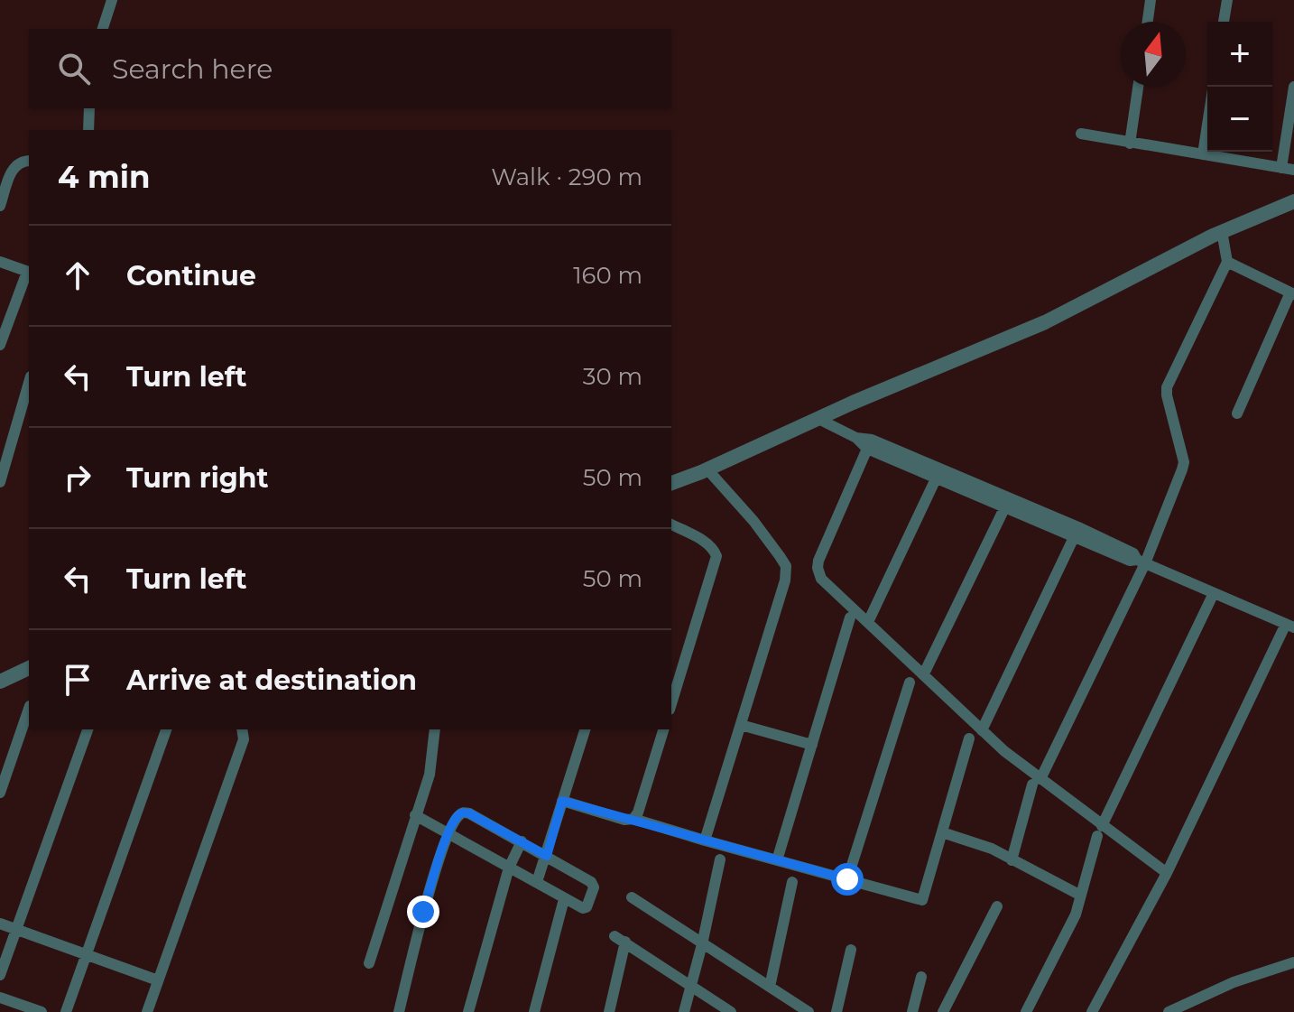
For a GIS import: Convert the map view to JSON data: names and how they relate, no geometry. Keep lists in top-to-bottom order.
{
  "north": "top",
  "page": {
    "map_buttons": ["+", "−"],
    "search": "Search here",
    "heading": ["4 min", "Walk · 290 m"],
    "list": [
      ["Continue", "160 m"],
      ["Turn left", "30 m"],
      ["Turn right", "50 m"],
      ["Turn left", "50 m"],
      "Arrive at destination"
    ]
  }
}
